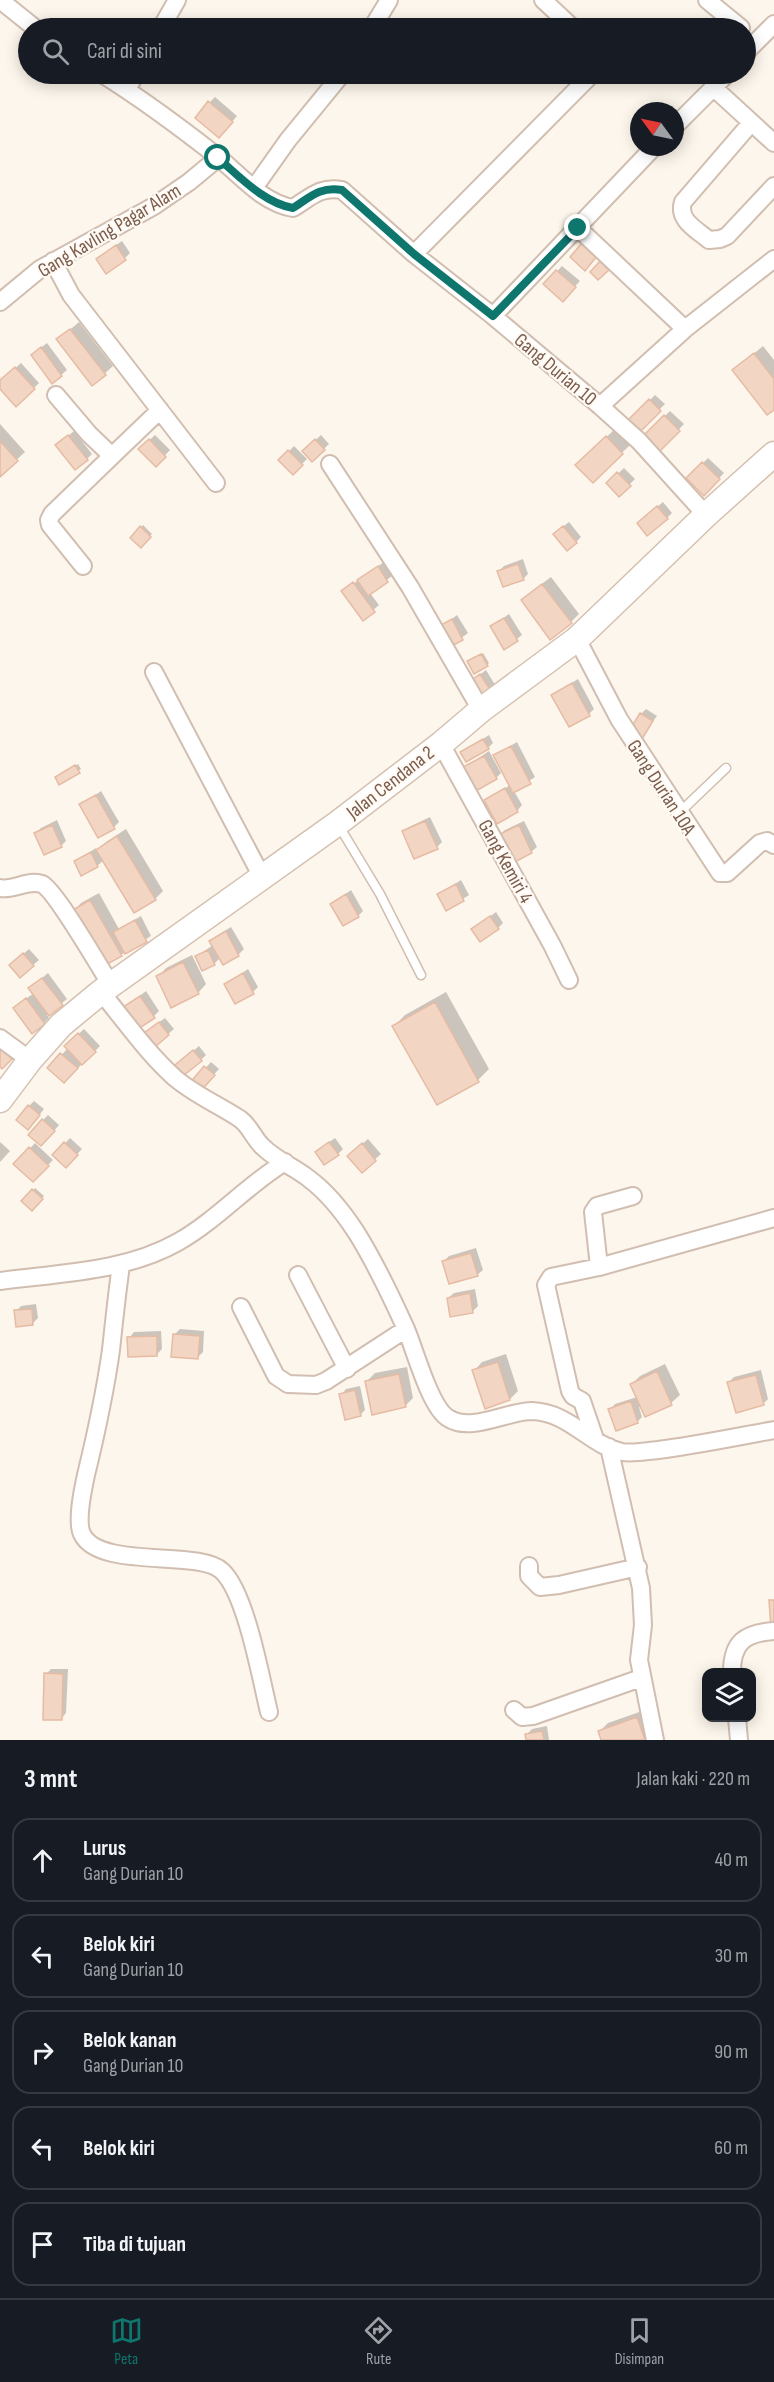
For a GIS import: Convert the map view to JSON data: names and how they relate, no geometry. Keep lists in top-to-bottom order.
{
  "streets": {
    "street": [
      "Gang Kavling Pagar Alam",
      "Gang Durian 10",
      "Jalan Cendana 2",
      "Gang Durian 10A",
      "Gang Kemiri 4"
    ]
  },
  "crossings": [
    ["Gang Kavling Pagar Alam", "Gang Durian 10"],
    ["Gang Durian 10", "Jalan Cendana 2"],
    ["Jalan Cendana 2", "Gang Durian 10A"],
    ["Jalan Cendana 2", "Gang Kemiri 4"]
  ],
  "north": "top left",
  "page": {
    "search": "Cari di sini",
    "heading": ["3 mnt", "Jalan kaki · 220 m"],
    "list": [
      ["Lurus", "Gang Durian 10", "40 m"],
      ["Belok kiri", "Gang Durian 10", "30 m"],
      ["Belok kanan", "Gang Durian 10", "90 m"],
      ["Belok kiri", "60 m"],
      "Tiba di tujuan"
    ],
    "nav": ["Peta", "Rute", "Disimpan"]
  }
}
